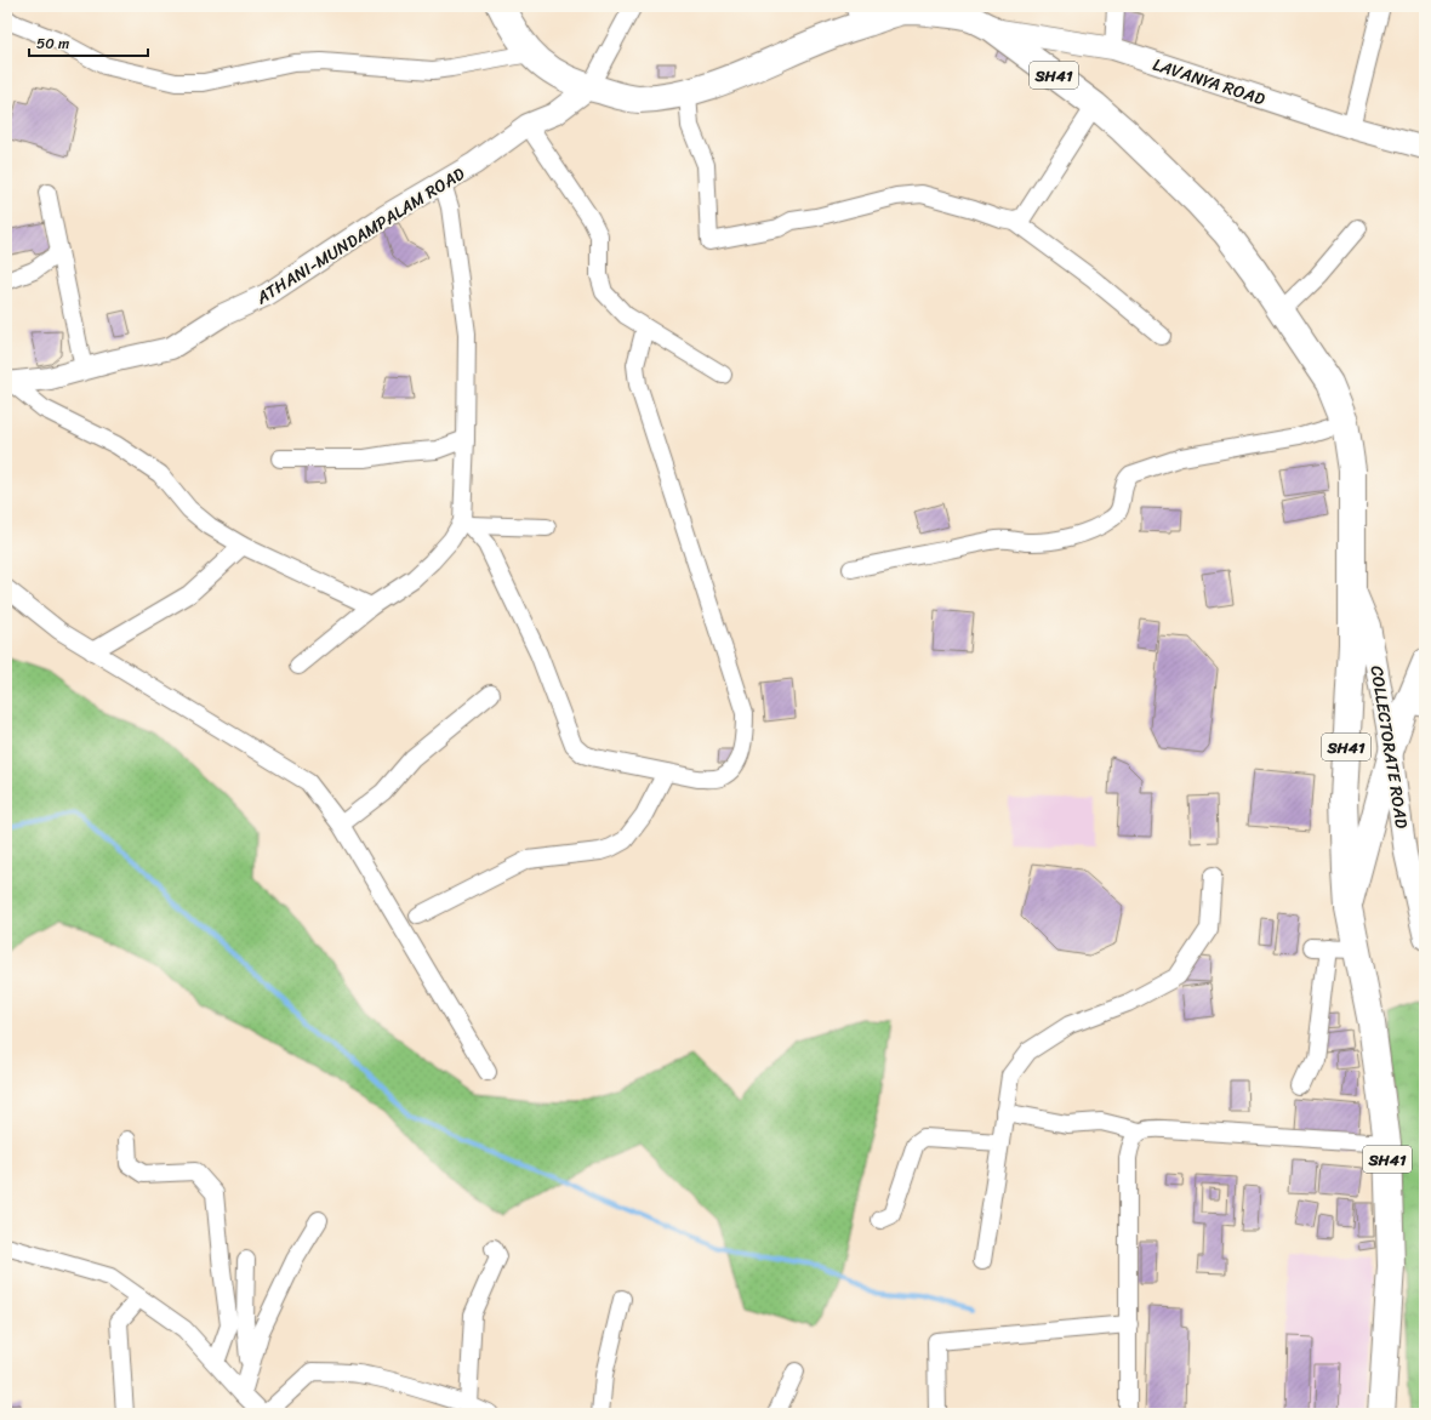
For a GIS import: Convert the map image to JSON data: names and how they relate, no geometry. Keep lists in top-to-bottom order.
{
  "streets": {
    "main road": ["SH41"],
    "street": ["LAVANYA ROAD", "ATHANI-MUNDAMPALAM ROAD", "COLLECTORATE ROAD"]
  },
  "crossings": [
    ["SH41", "LAVANYA ROAD"],
    ["SH41", "ATHANI-MUNDAMPALAM ROAD"],
    ["SH41", "COLLECTORATE ROAD"]
  ],
  "scale_bar": "50 m"
}
